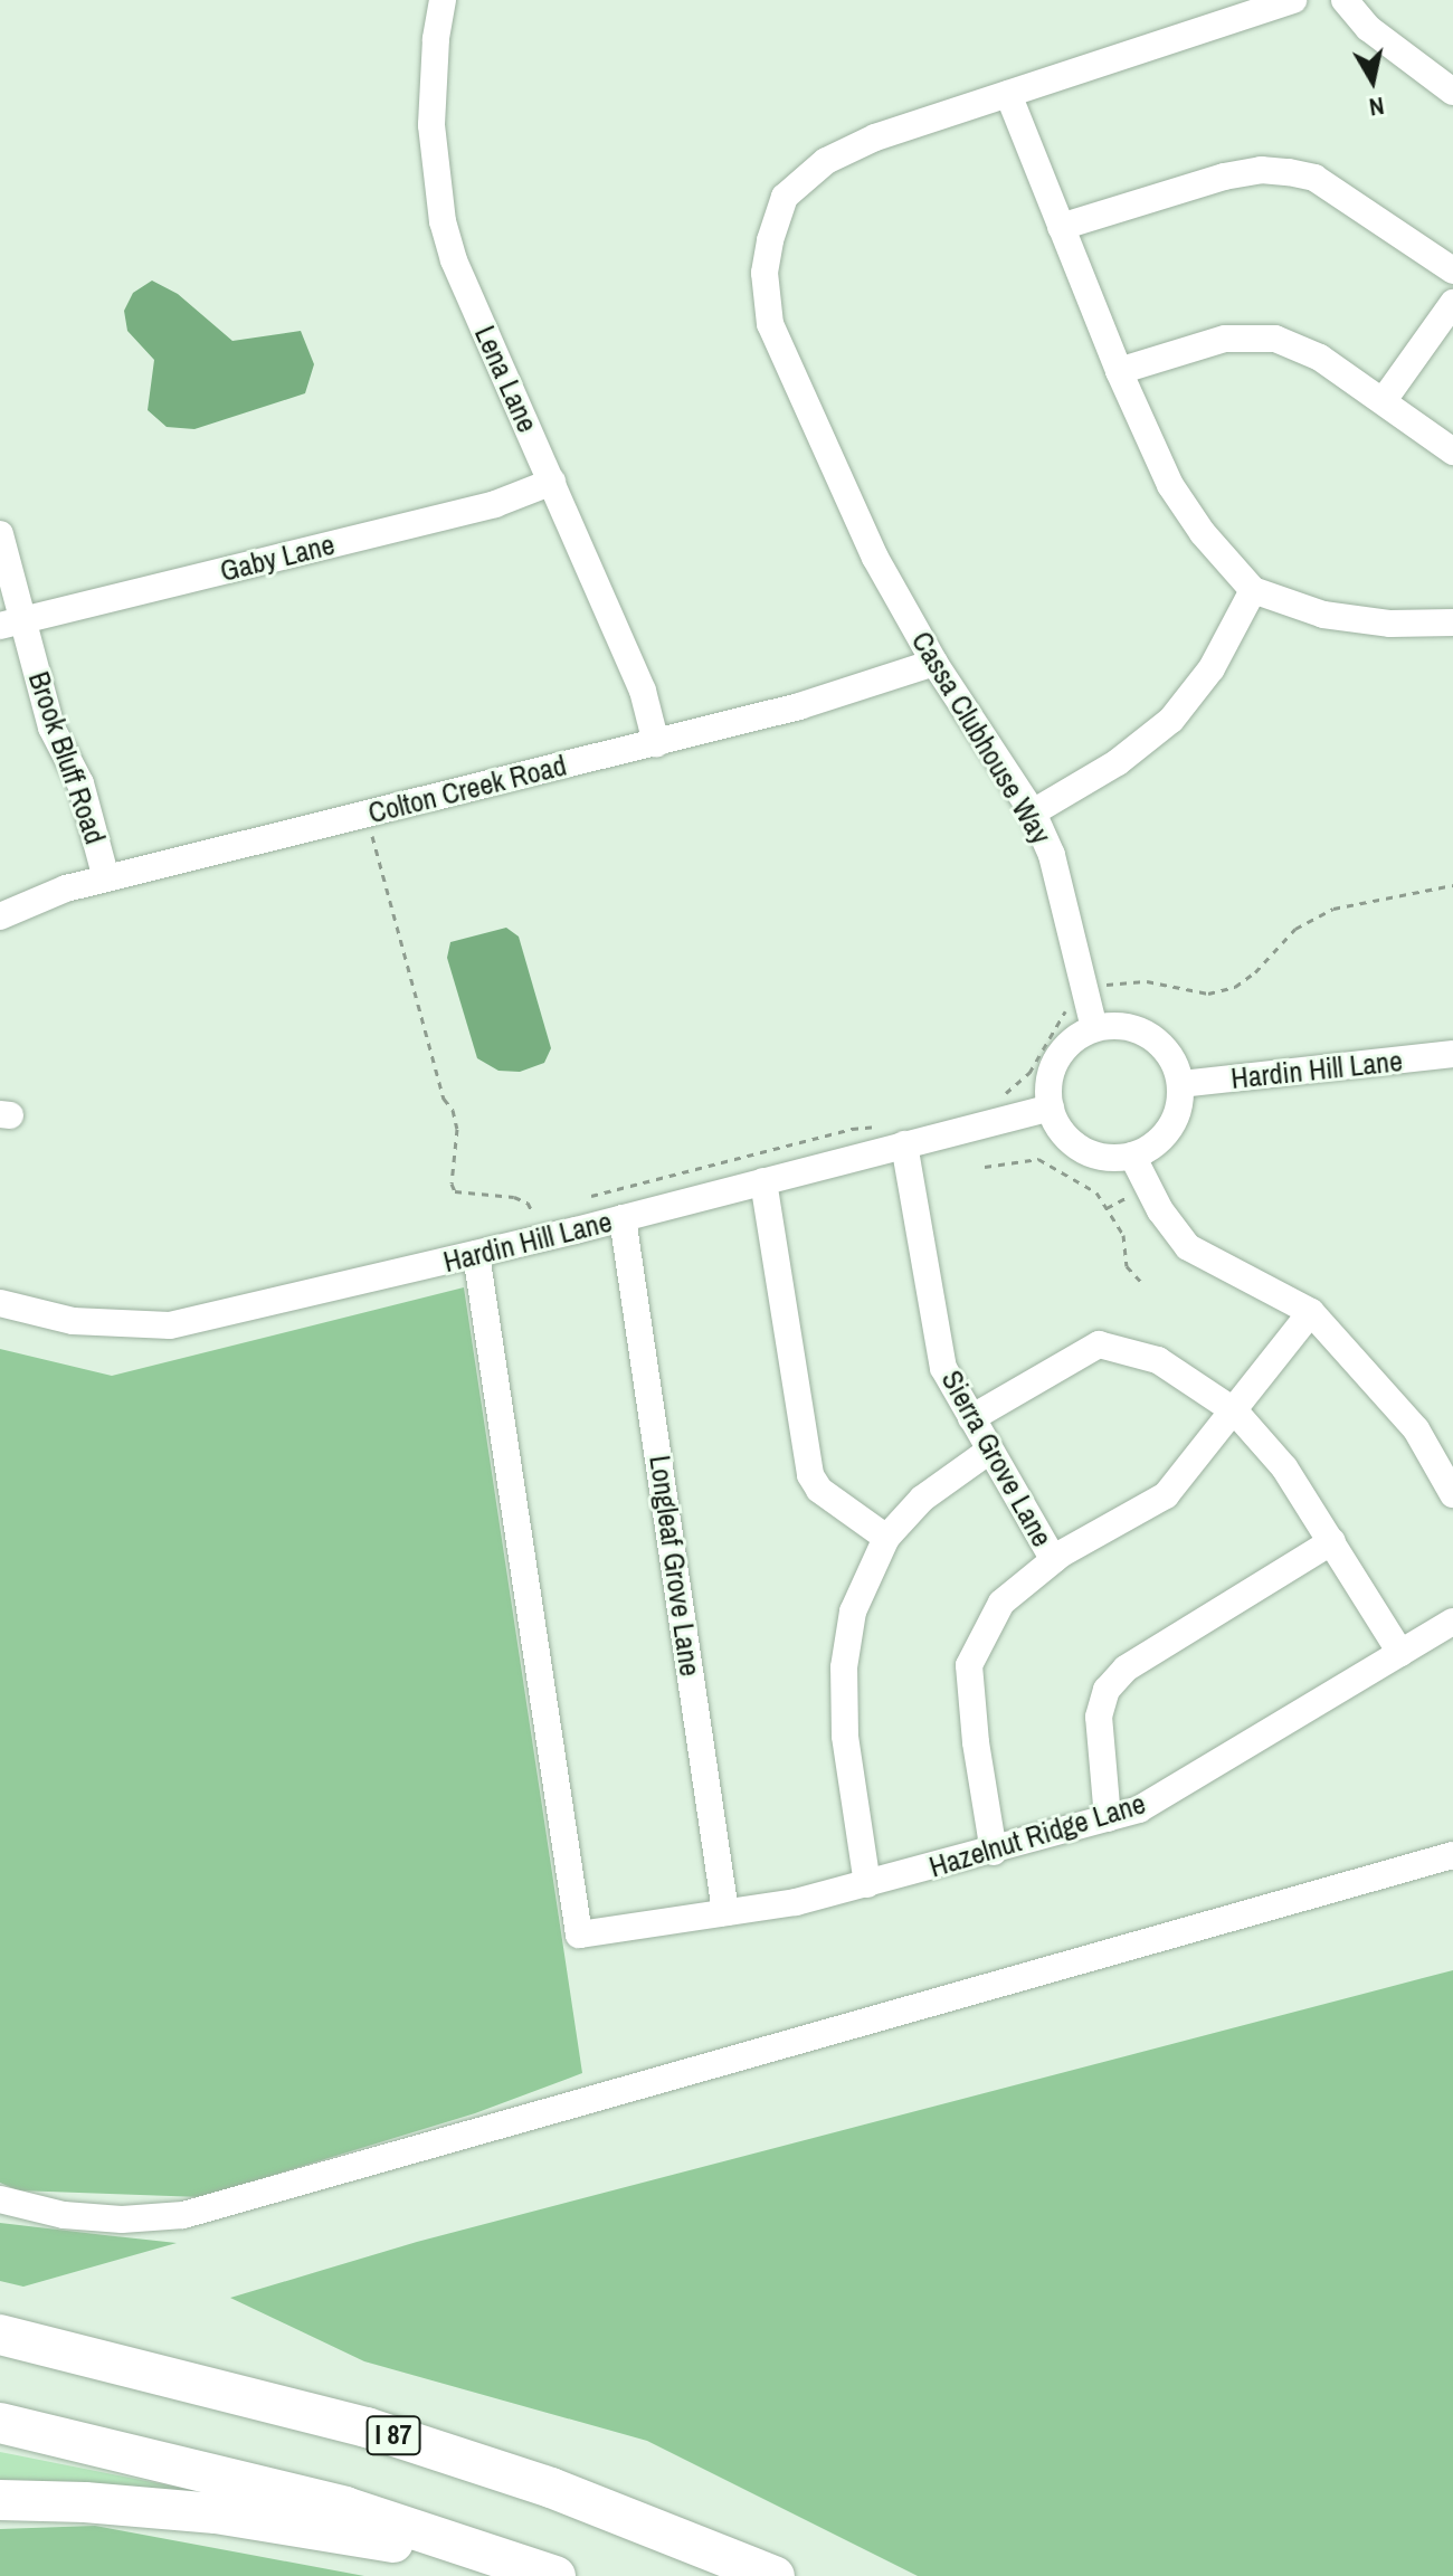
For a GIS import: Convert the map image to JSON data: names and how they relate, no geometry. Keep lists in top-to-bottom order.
{
  "streets": {
    "highway": ["I 87"],
    "street": [
      "Lena Lane",
      "Gaby Lane",
      "Cassa Clubhouse Way",
      "Brook Bluff Road",
      "Colton Creek Road",
      "Hardin Hill Lane",
      "Sierra Grove Lane",
      "Longleaf Grove Lane",
      "Hazelnut Ridge Lane"
    ]
  },
  "crossings": [
    ["Lena Lane", "Gaby Lane"],
    ["Lena Lane", "Colton Creek Road"],
    ["Gaby Lane", "Brook Bluff Road"],
    ["Cassa Clubhouse Way", "Colton Creek Road"],
    ["Cassa Clubhouse Way", "Hardin Hill Lane"],
    ["Brook Bluff Road", "Colton Creek Road"],
    ["Hardin Hill Lane", "Sierra Grove Lane"],
    ["Hardin Hill Lane", "Longleaf Grove Lane"],
    ["Hardin Hill Lane", "Hazelnut Ridge Lane"],
    ["Longleaf Grove Lane", "Hazelnut Ridge Lane"]
  ],
  "north": "bottom"
}
